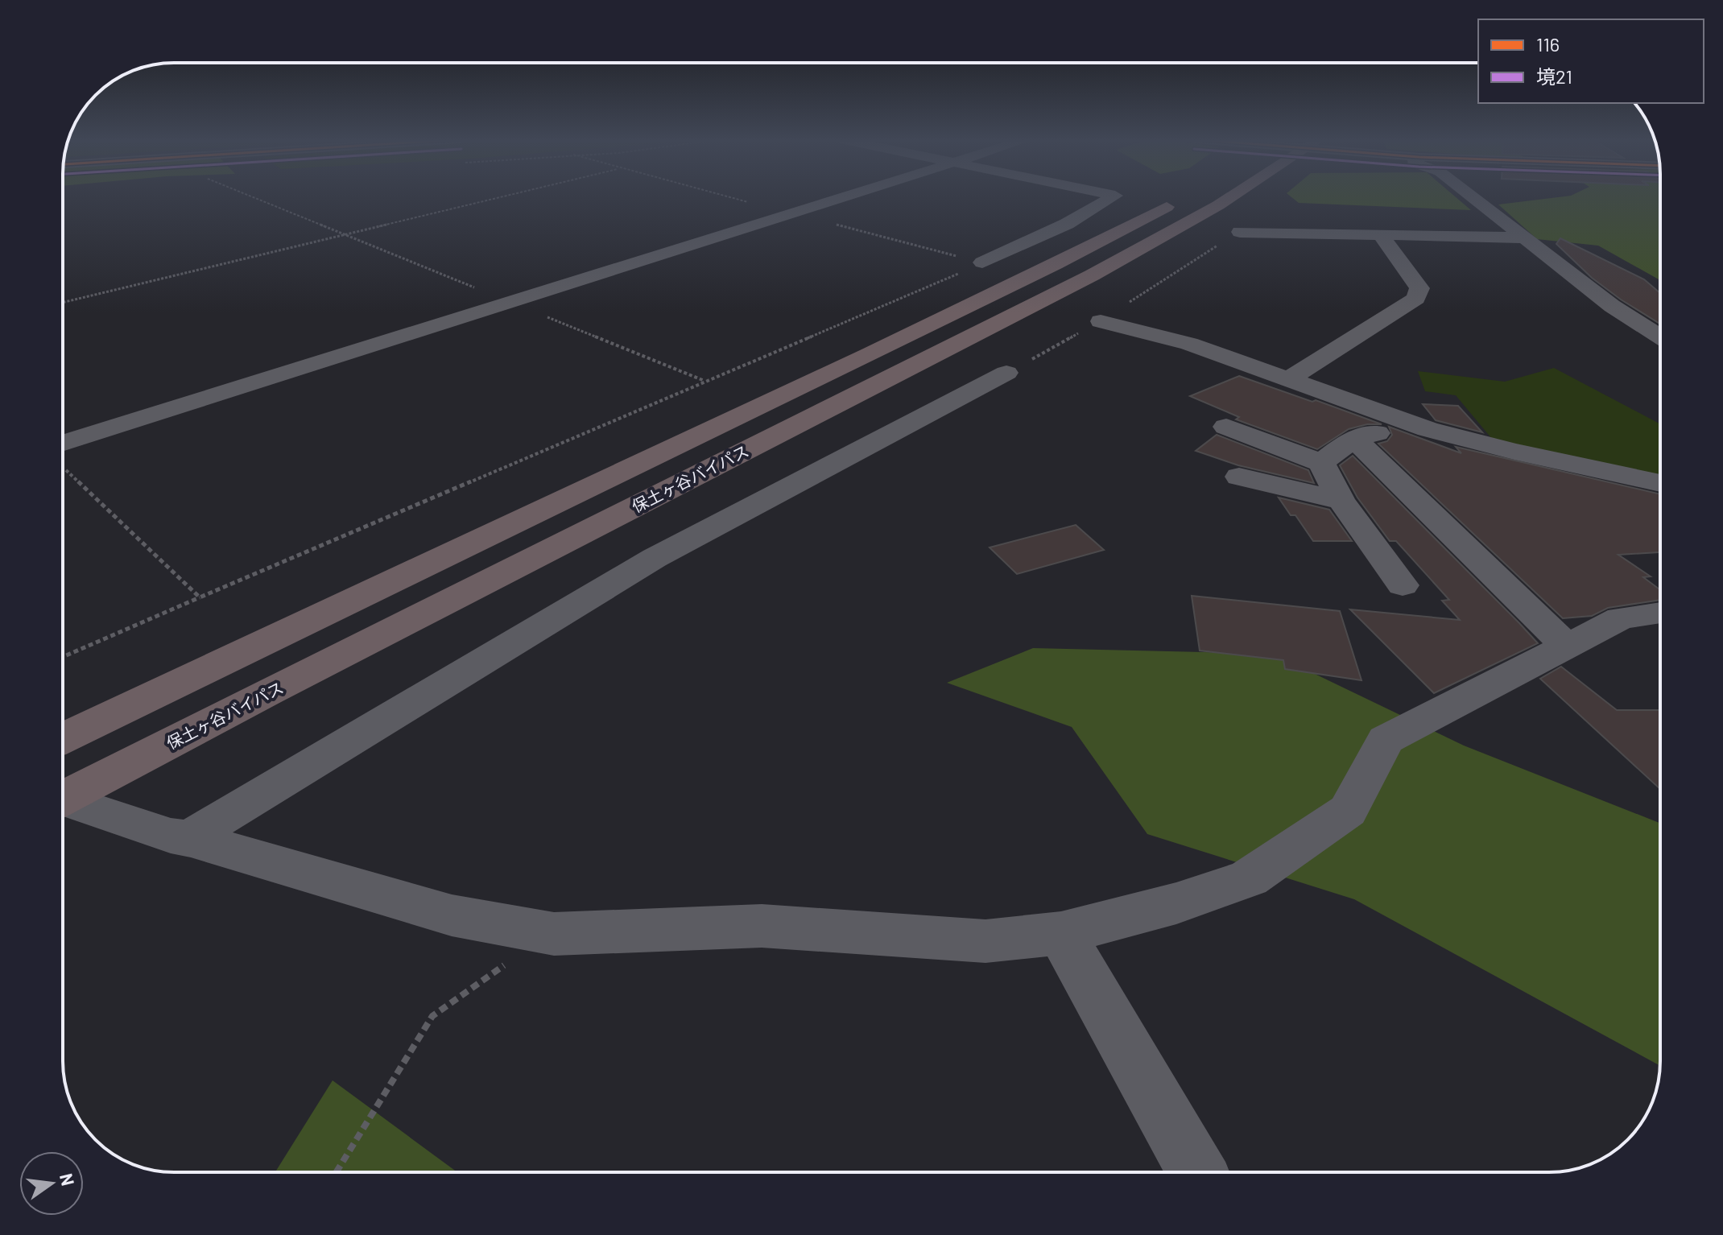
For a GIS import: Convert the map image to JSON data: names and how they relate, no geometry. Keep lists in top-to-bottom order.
{
  "streets": {
    "highway": ["保土ヶ谷バイパス"]
  },
  "legend": ["116", "境21"],
  "north": "right"
}
